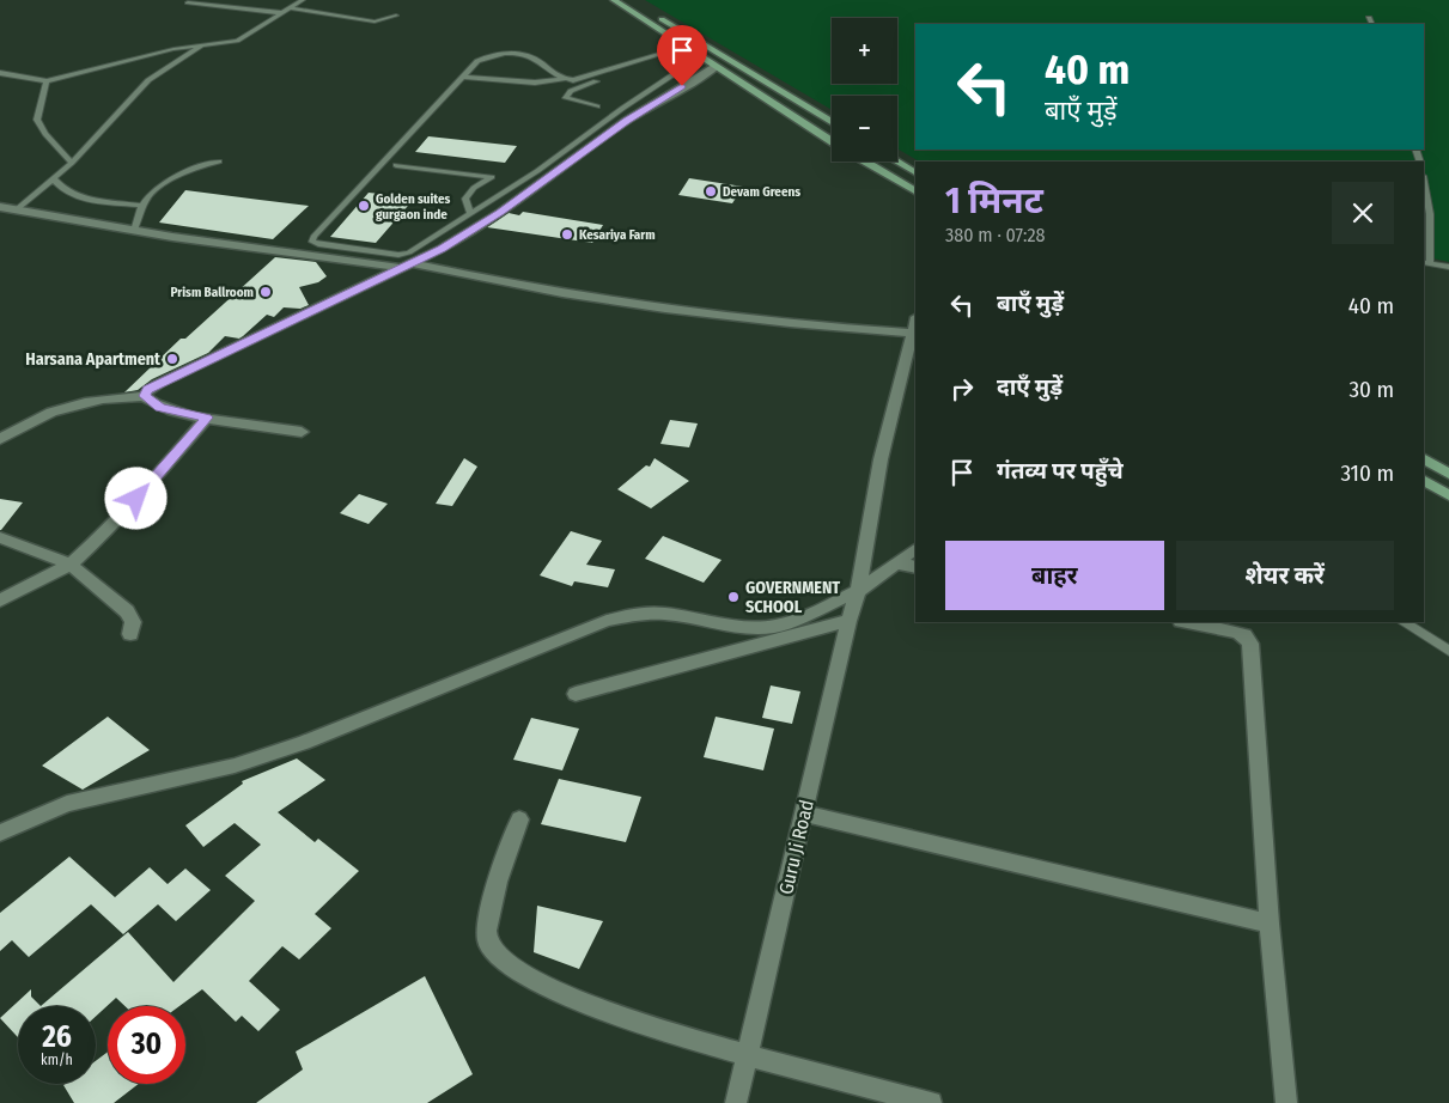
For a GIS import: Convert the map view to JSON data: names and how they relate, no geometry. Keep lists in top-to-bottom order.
{
  "streets": {
    "street": ["Guru Ji Road"]
  },
  "places": [
    "Devam Greens",
    "Golden suites gurgaon inde",
    "Kesariya Farm",
    "Prism Ballroom",
    "Harsana Apartment",
    "GOVERNMENT SCHOOL"
  ],
  "page": {
    "map_buttons": ["+", "−"],
    "turn": ["40 m", "बाएँ मुड़ें"],
    "heading": ["1 मिनट", "380 m · 07:28"],
    "list": [
      {
        "name": "बाएँ मुड़ें",
        "value": "40 m"
      },
      {
        "name": "दाएँ मुड़ें",
        "value": "30 m"
      },
      {
        "name": "गंतव्य पर पहुँचे",
        "value": "310 m"
      }
    ],
    "buttons": ["बाहर", "शेयर करें"],
    "speed": "26 km/h",
    "limit": "30"
  }
}
